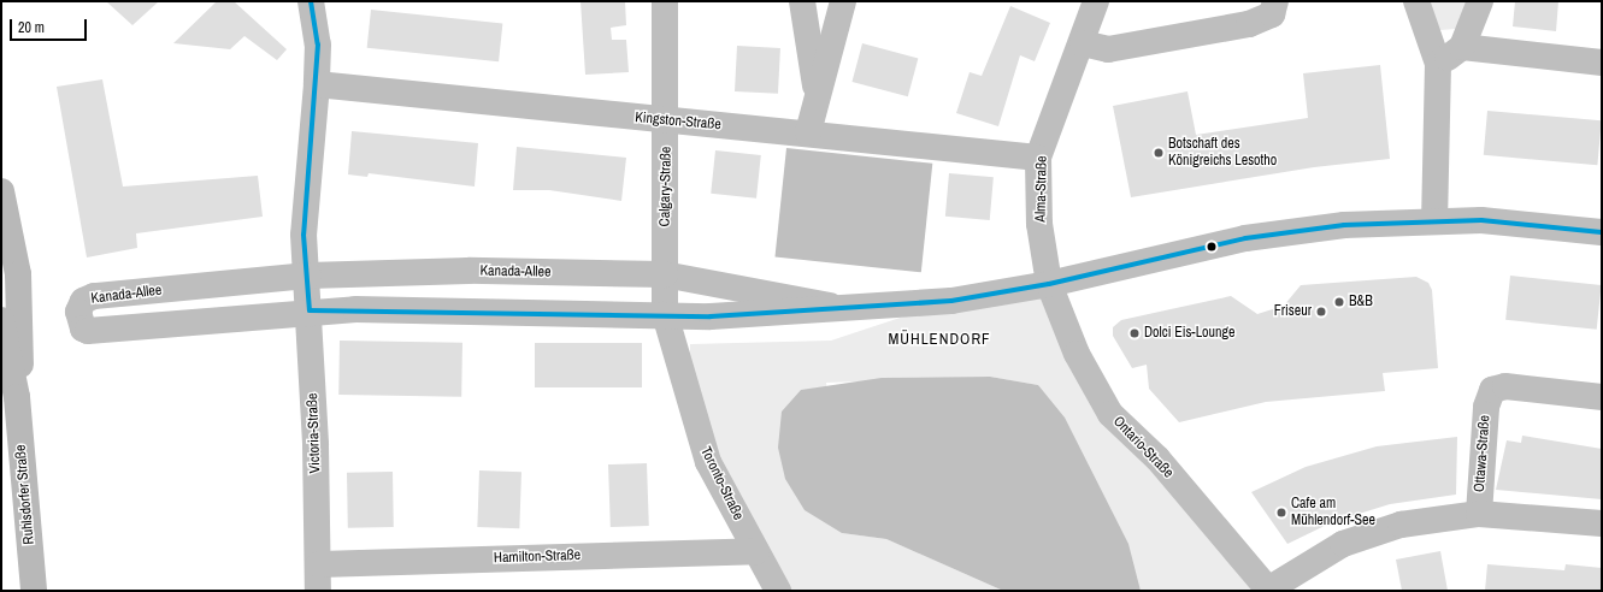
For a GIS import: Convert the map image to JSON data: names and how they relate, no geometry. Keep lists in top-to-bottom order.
{
  "streets": {
    "main road": ["Ruhlsdorfer Straße"],
    "street": [
      "Kingston-Straße",
      "Calgary-Straße",
      "Alma-Straße",
      "Kanada-Allee",
      "Victoria-Straße",
      "Ontario-Straße",
      "Ottawa-Straße",
      "Toronto-Straße",
      "Hamilton-Straße"
    ]
  },
  "crossings": [
    ["Kingston-Straße", "Calgary-Straße"],
    ["Kingston-Straße", "Alma-Straße"],
    ["Kingston-Straße", "Victoria-Straße"],
    ["Calgary-Straße", "Kanada-Allee"],
    ["Calgary-Straße", "Toronto-Straße"],
    ["Alma-Straße", "Kanada-Allee"],
    ["Alma-Straße", "Ontario-Straße"],
    ["Kanada-Allee", "Victoria-Straße"],
    ["Kanada-Allee", "Ontario-Straße"],
    ["Kanada-Allee", "Toronto-Straße"],
    ["Victoria-Straße", "Hamilton-Straße"],
    ["Ontario-Straße", "Ottawa-Straße"],
    ["Toronto-Straße", "Hamilton-Straße"]
  ],
  "districts": ["MÜHLENDORF"],
  "places": [
    "Botschaft des Königreichs Lesotho",
    "B&B",
    "Friseur",
    "Dolci Eis-Lounge",
    "Cafe am Mühlendorf-See"
  ],
  "scale_bar": "20 m"
}
